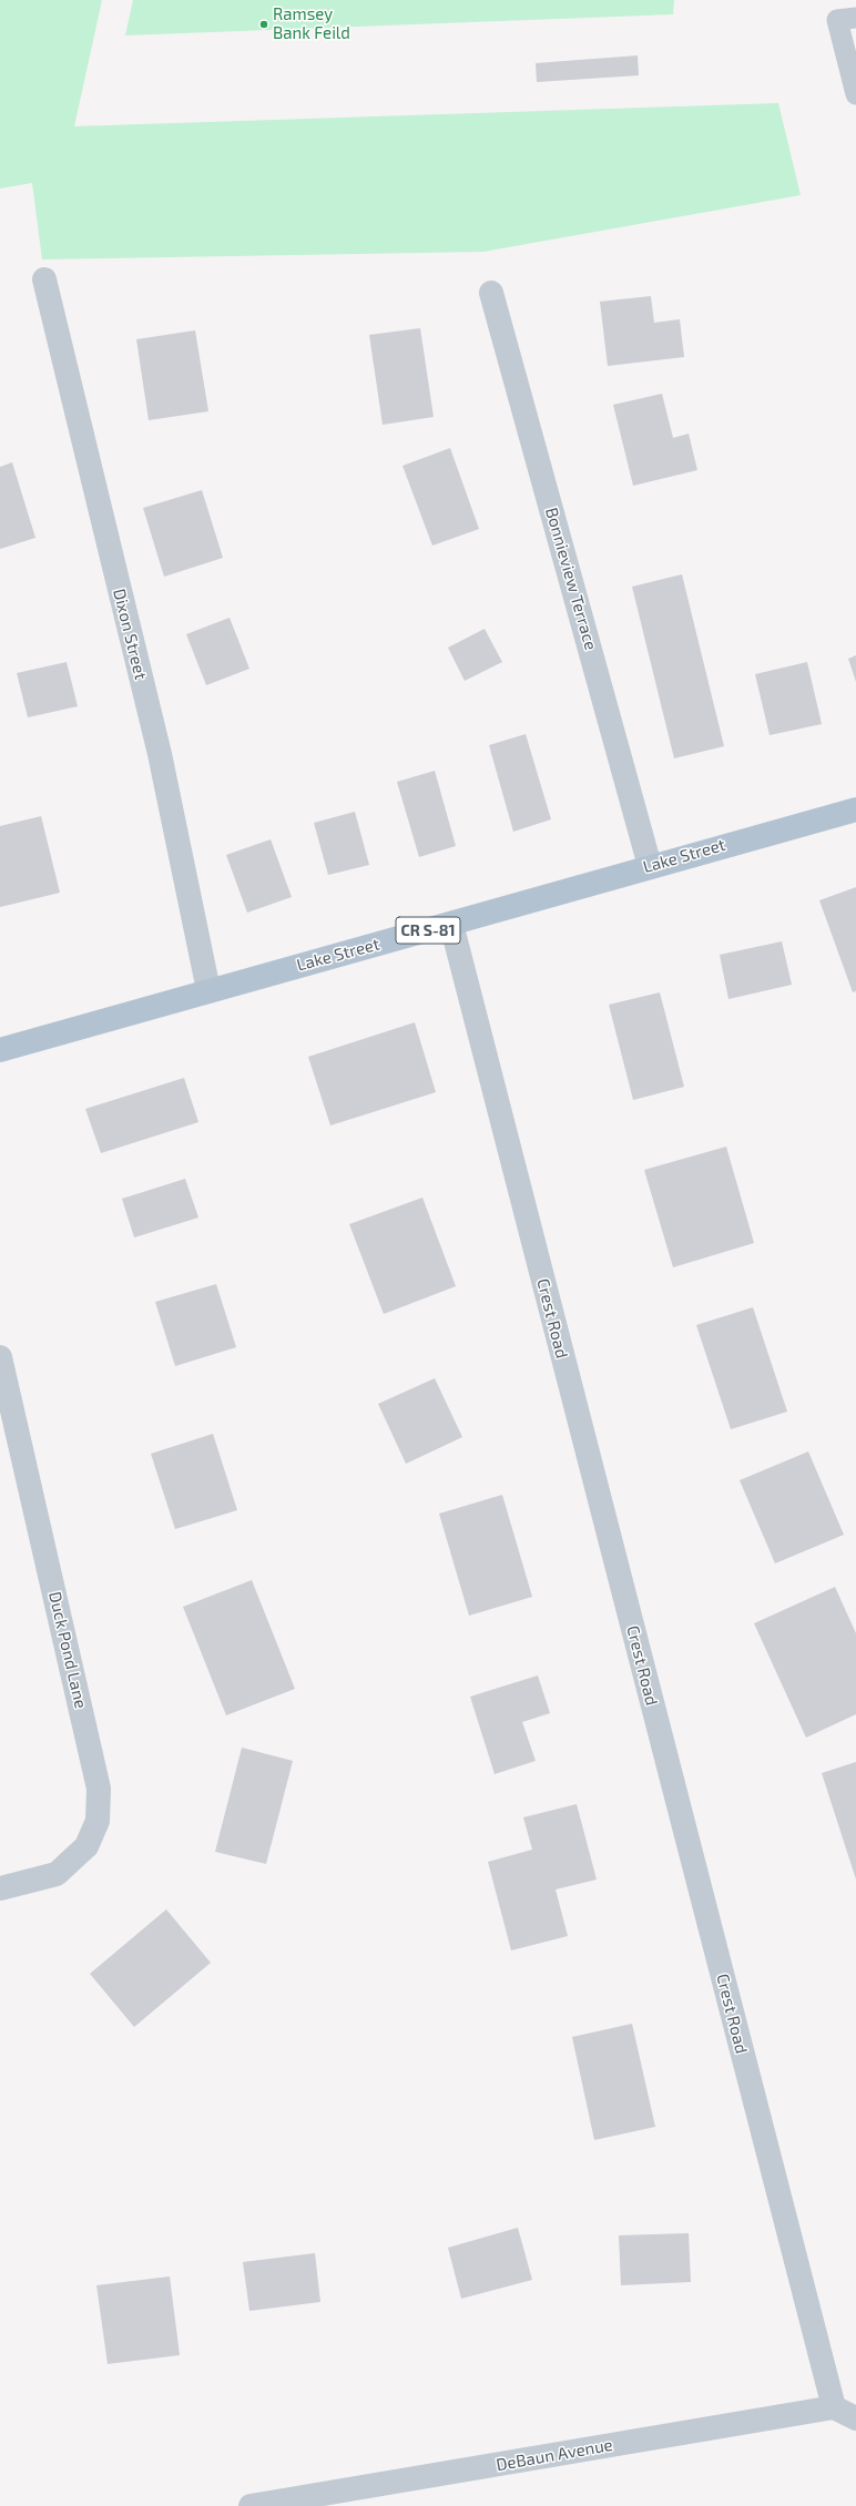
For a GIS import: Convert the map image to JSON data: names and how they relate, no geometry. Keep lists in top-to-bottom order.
{
  "streets": {
    "main road": ["Lake Street", "CR S-81"],
    "street": [
      "Bonnieview Terrace",
      "Dixon Street",
      "Crest Road",
      "Duck Pond Lane",
      "DeBaun Avenue"
    ]
  },
  "crossings": [
    ["Bonnieview Terrace", "Lake Street"],
    ["Dixon Street", "Lake Street"],
    ["Lake Street", "Crest Road"],
    ["Crest Road", "DeBaun Avenue"]
  ],
  "places": ["Ramsey Bank Feild"]
}
